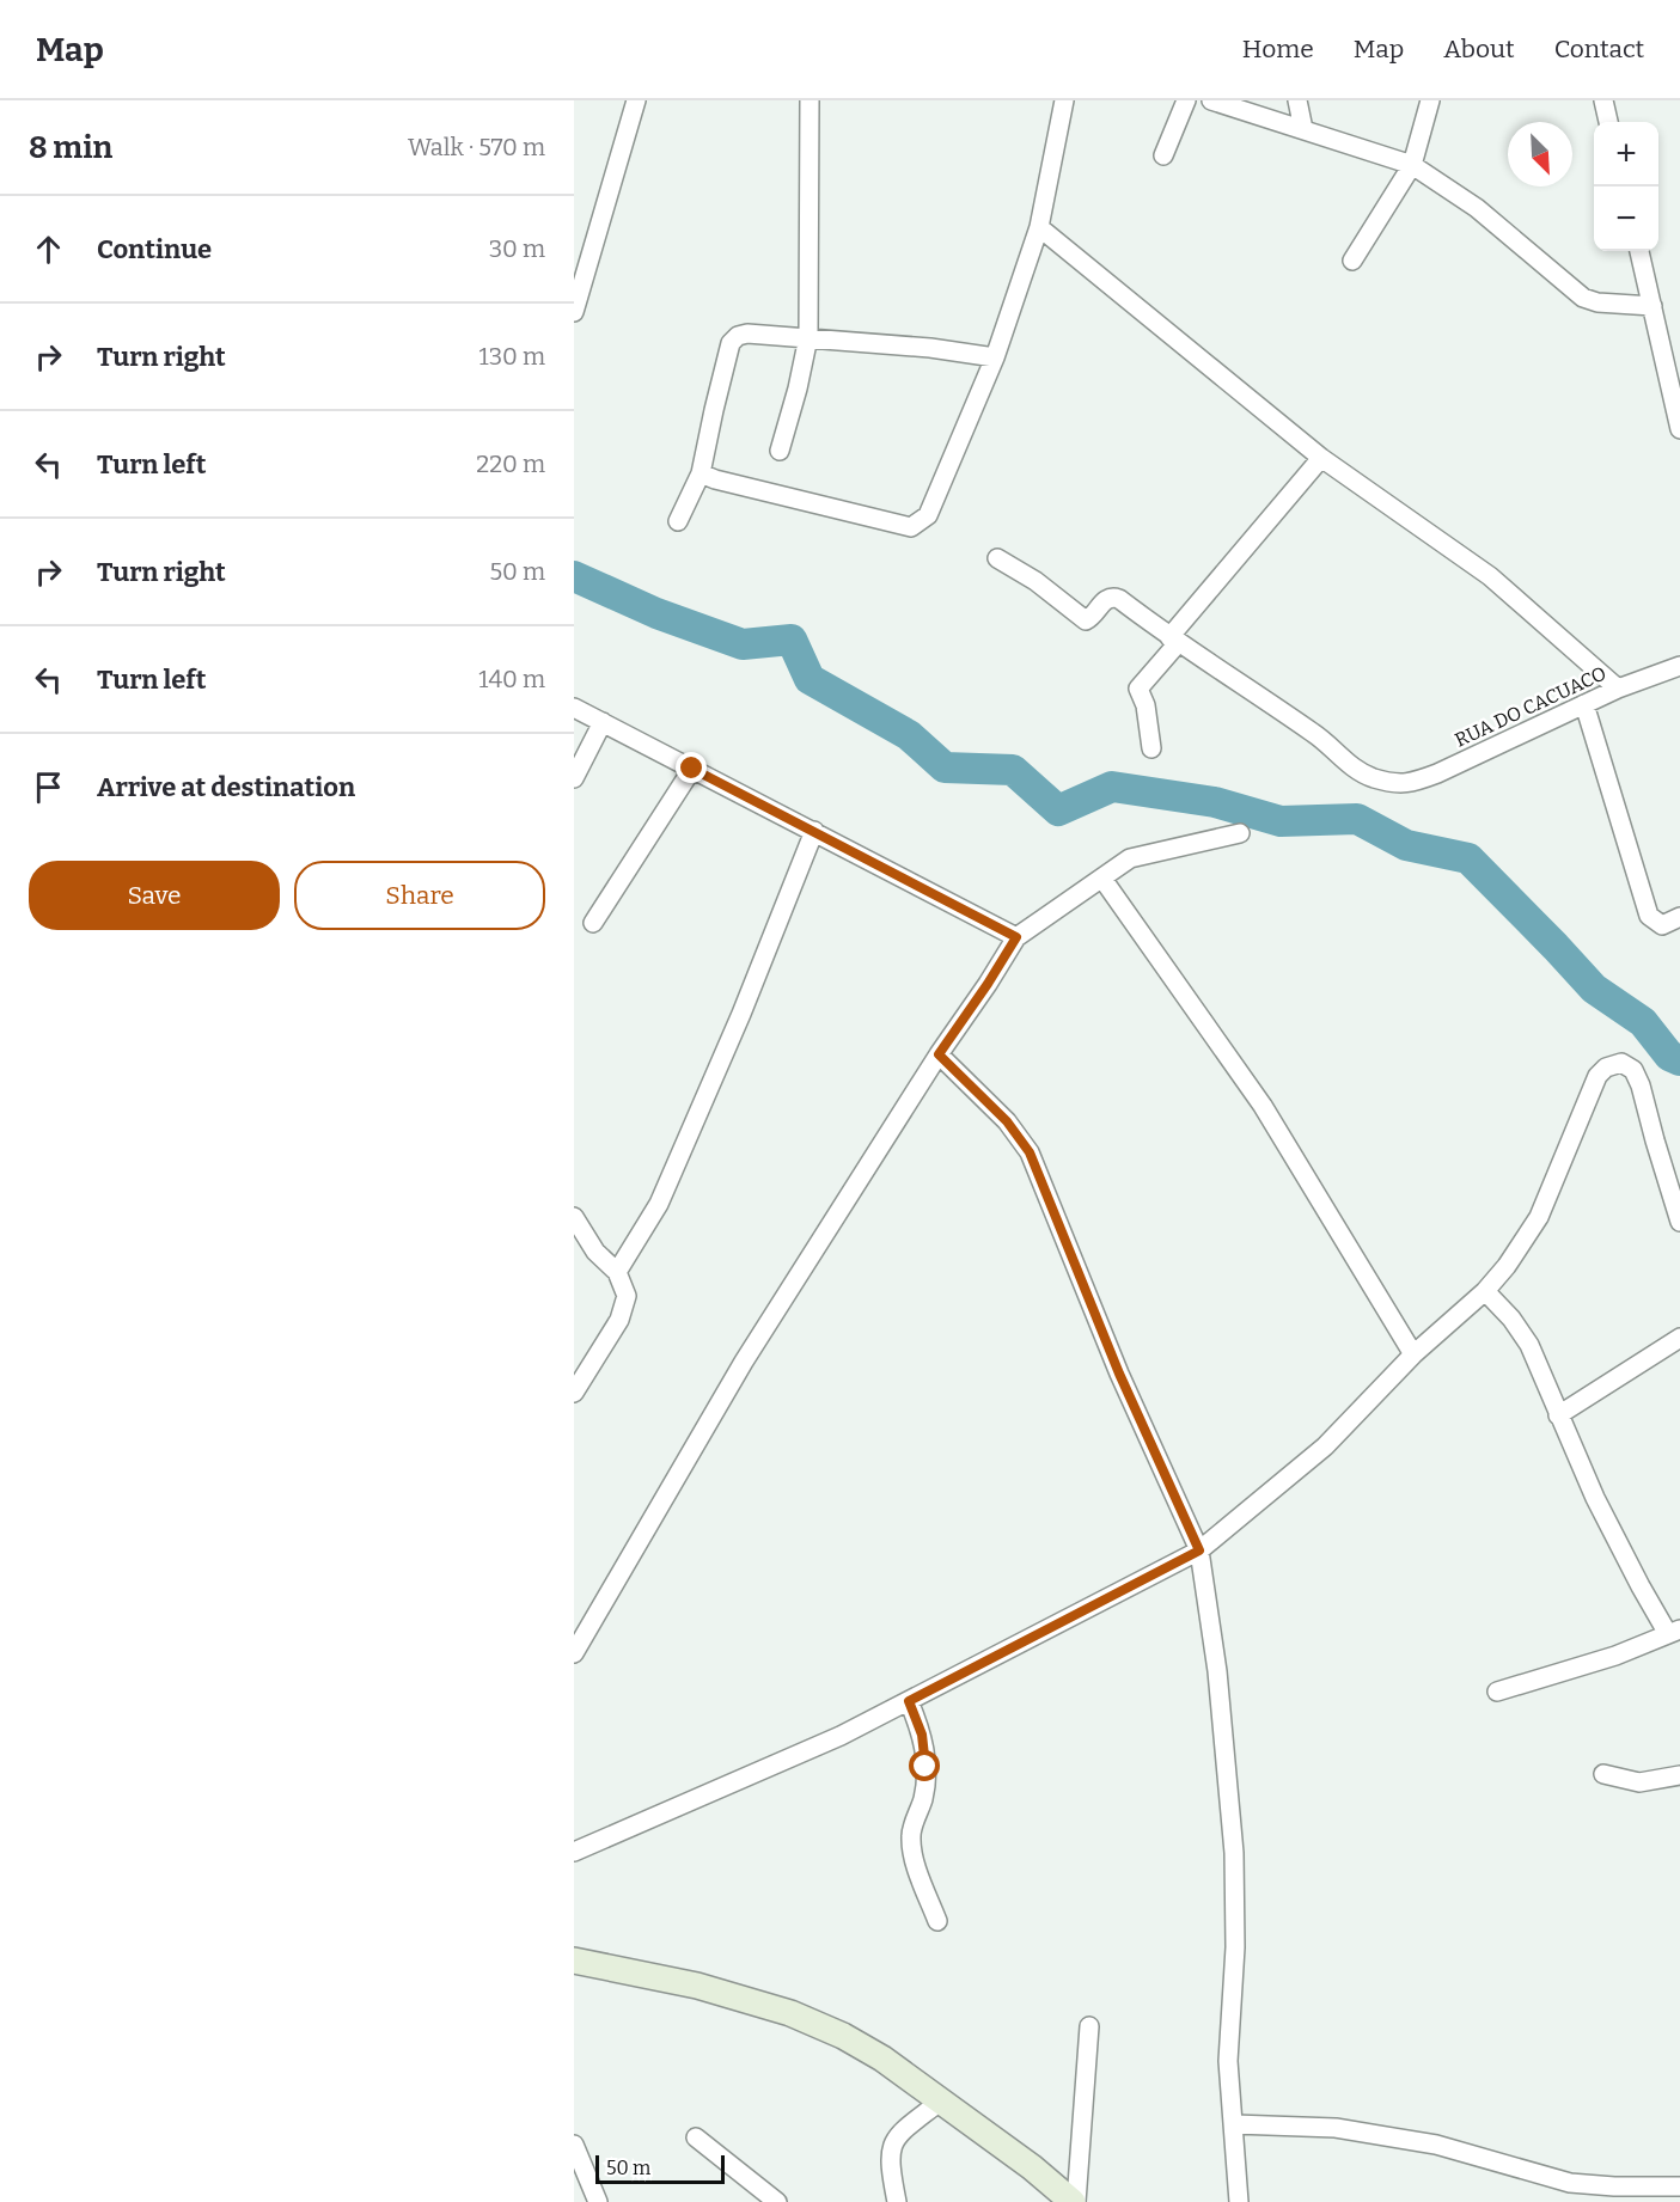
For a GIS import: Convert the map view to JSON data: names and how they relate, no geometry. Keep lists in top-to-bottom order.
{
  "streets": {
    "street": ["RUA DO CACUACO"]
  },
  "scale_bar": "50 m",
  "north": "bottom right",
  "page": {
    "header": "Map",
    "nav": [
      "Home",
      "Map",
      "About",
      "Contact"
    ],
    "heading": ["8 min", "Walk · 570 m"],
    "map_buttons": ["+", "−"],
    "list": [
      ["Continue", "30 m"],
      ["Turn right", "130 m"],
      ["Turn left", "220 m"],
      ["Turn right", "50 m"],
      ["Turn left", "140 m"],
      "Arrive at destination"
    ],
    "buttons": ["Save", "Share"],
    "scale": "50 m"
  }
}
